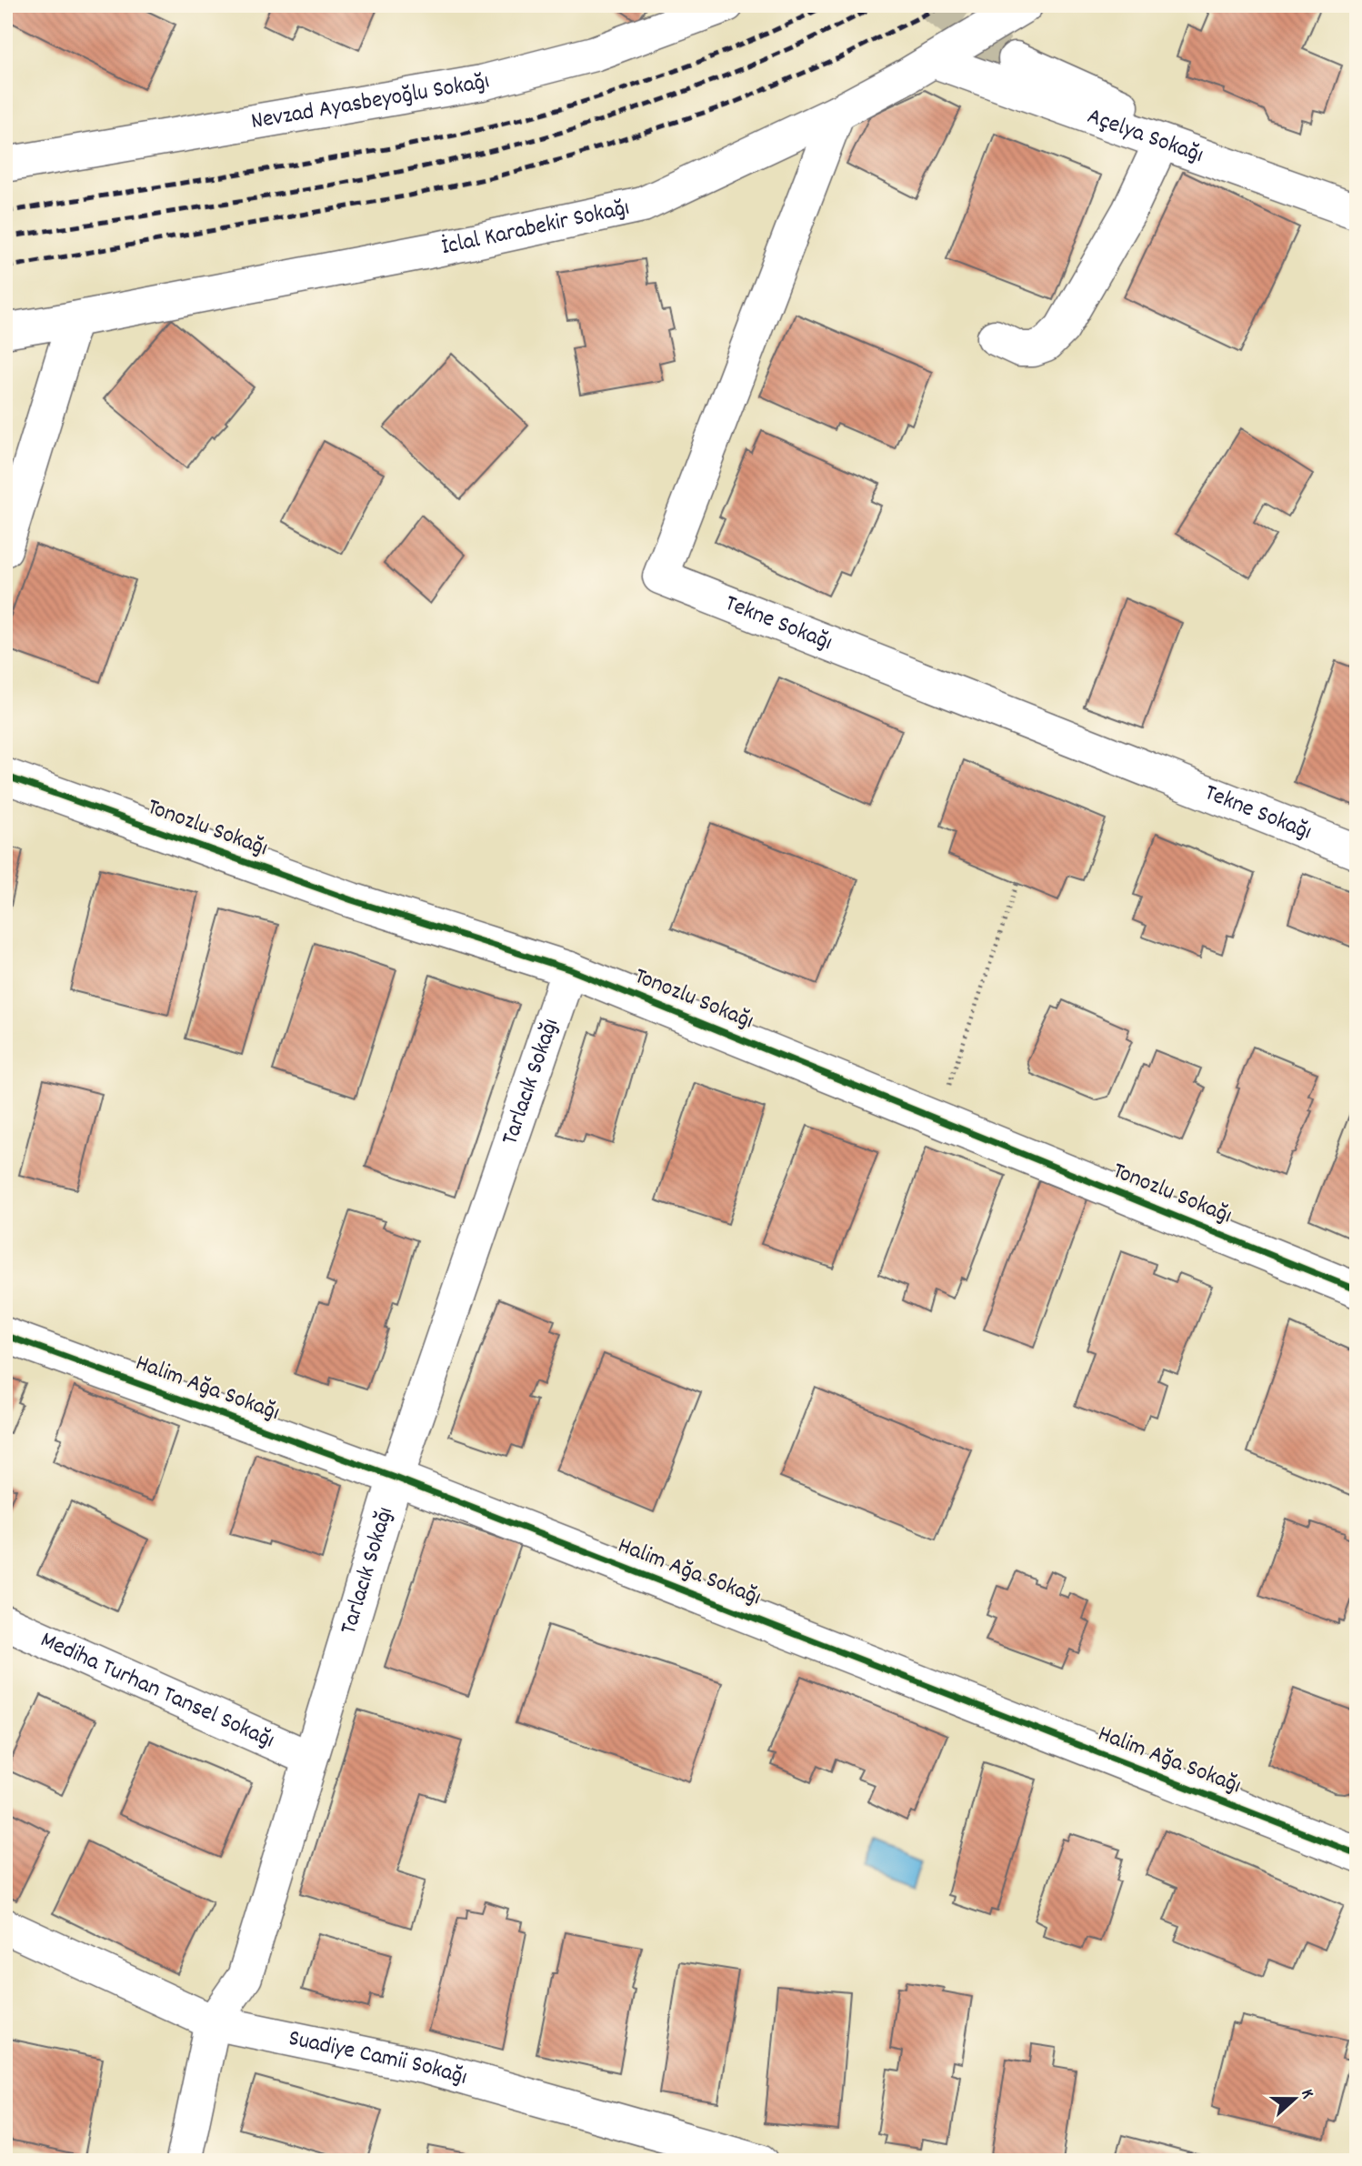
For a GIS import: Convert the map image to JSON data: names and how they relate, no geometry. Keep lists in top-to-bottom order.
{
  "streets": {
    "street": [
      "Nevzad Ayasbeyoğlu Sokağı",
      "Açelya Sokağı",
      "İclal Karabekir Sokağı",
      "Tekne Sokağı",
      "Tonozlu Sokağı",
      "Tarlacık Sokağı",
      "Halim Ağa Sokağı",
      "Mediha Turhan Tansel Sokağı",
      "Suadiye Camii Sokağı"
    ]
  },
  "crossings": [
    ["Açelya Sokağı", "İclal Karabekir Sokağı"],
    ["İclal Karabekir Sokağı", "Tekne Sokağı"],
    ["Tonozlu Sokağı", "Tarlacık Sokağı"],
    ["Tarlacık Sokağı", "Halim Ağa Sokağı"],
    ["Tarlacık Sokağı", "Mediha Turhan Tansel Sokağı"],
    ["Tarlacık Sokağı", "Suadiye Camii Sokağı"]
  ],
  "north": "right"
}
